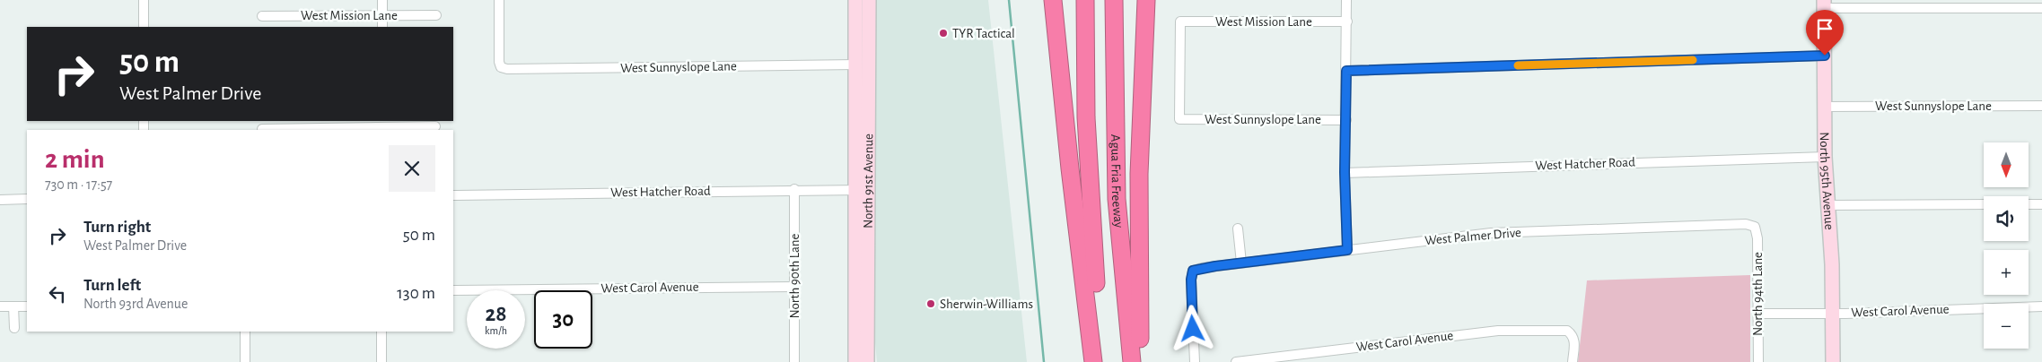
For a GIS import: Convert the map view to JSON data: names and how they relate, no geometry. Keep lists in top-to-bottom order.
{
  "streets": {
    "highway": ["Agua Fria Freeway"],
    "main road": ["North 91st Avenue", "North 95th Avenue"],
    "street": [
      "West Mission Lane",
      "West Sunnyslope Lane",
      "West Hatcher Road",
      "West Palmer Drive",
      "North 90th Lane",
      "West Carol Avenue",
      "North 94th Lane"
    ]
  },
  "crossings": [
    ["West Mission Lane", "West Sunnyslope Lane"],
    ["West Sunnyslope Lane", "North 91st Avenue"],
    ["West Sunnyslope Lane", "North 95th Avenue"],
    ["West Hatcher Road", "North 91st Avenue"],
    ["West Hatcher Road", "North 95th Avenue"],
    ["West Hatcher Road", "North 90th Lane"],
    ["North 95th Avenue", "West Carol Avenue"],
    ["West Palmer Drive", "North 94th Lane"],
    ["North 90th Lane", "West Carol Avenue"],
    ["West Carol Avenue", "North 94th Lane"]
  ],
  "places": ["TYR Tactical", "Sherwin-Williams"],
  "north": "bottom",
  "page": {
    "turn": ["50 m", "West Palmer Drive"],
    "heading": ["2 min", "730 m · 17:57"],
    "map_buttons": ["+", "−"],
    "list": [
      {
        "name": "Turn right",
        "note": "West Palmer Drive",
        "value": "50 m"
      },
      {
        "name": "Turn left",
        "note": "North 93rd Avenue",
        "value": "130 m"
      }
    ],
    "speed": "28 km/h",
    "limit": "30"
  }
}
